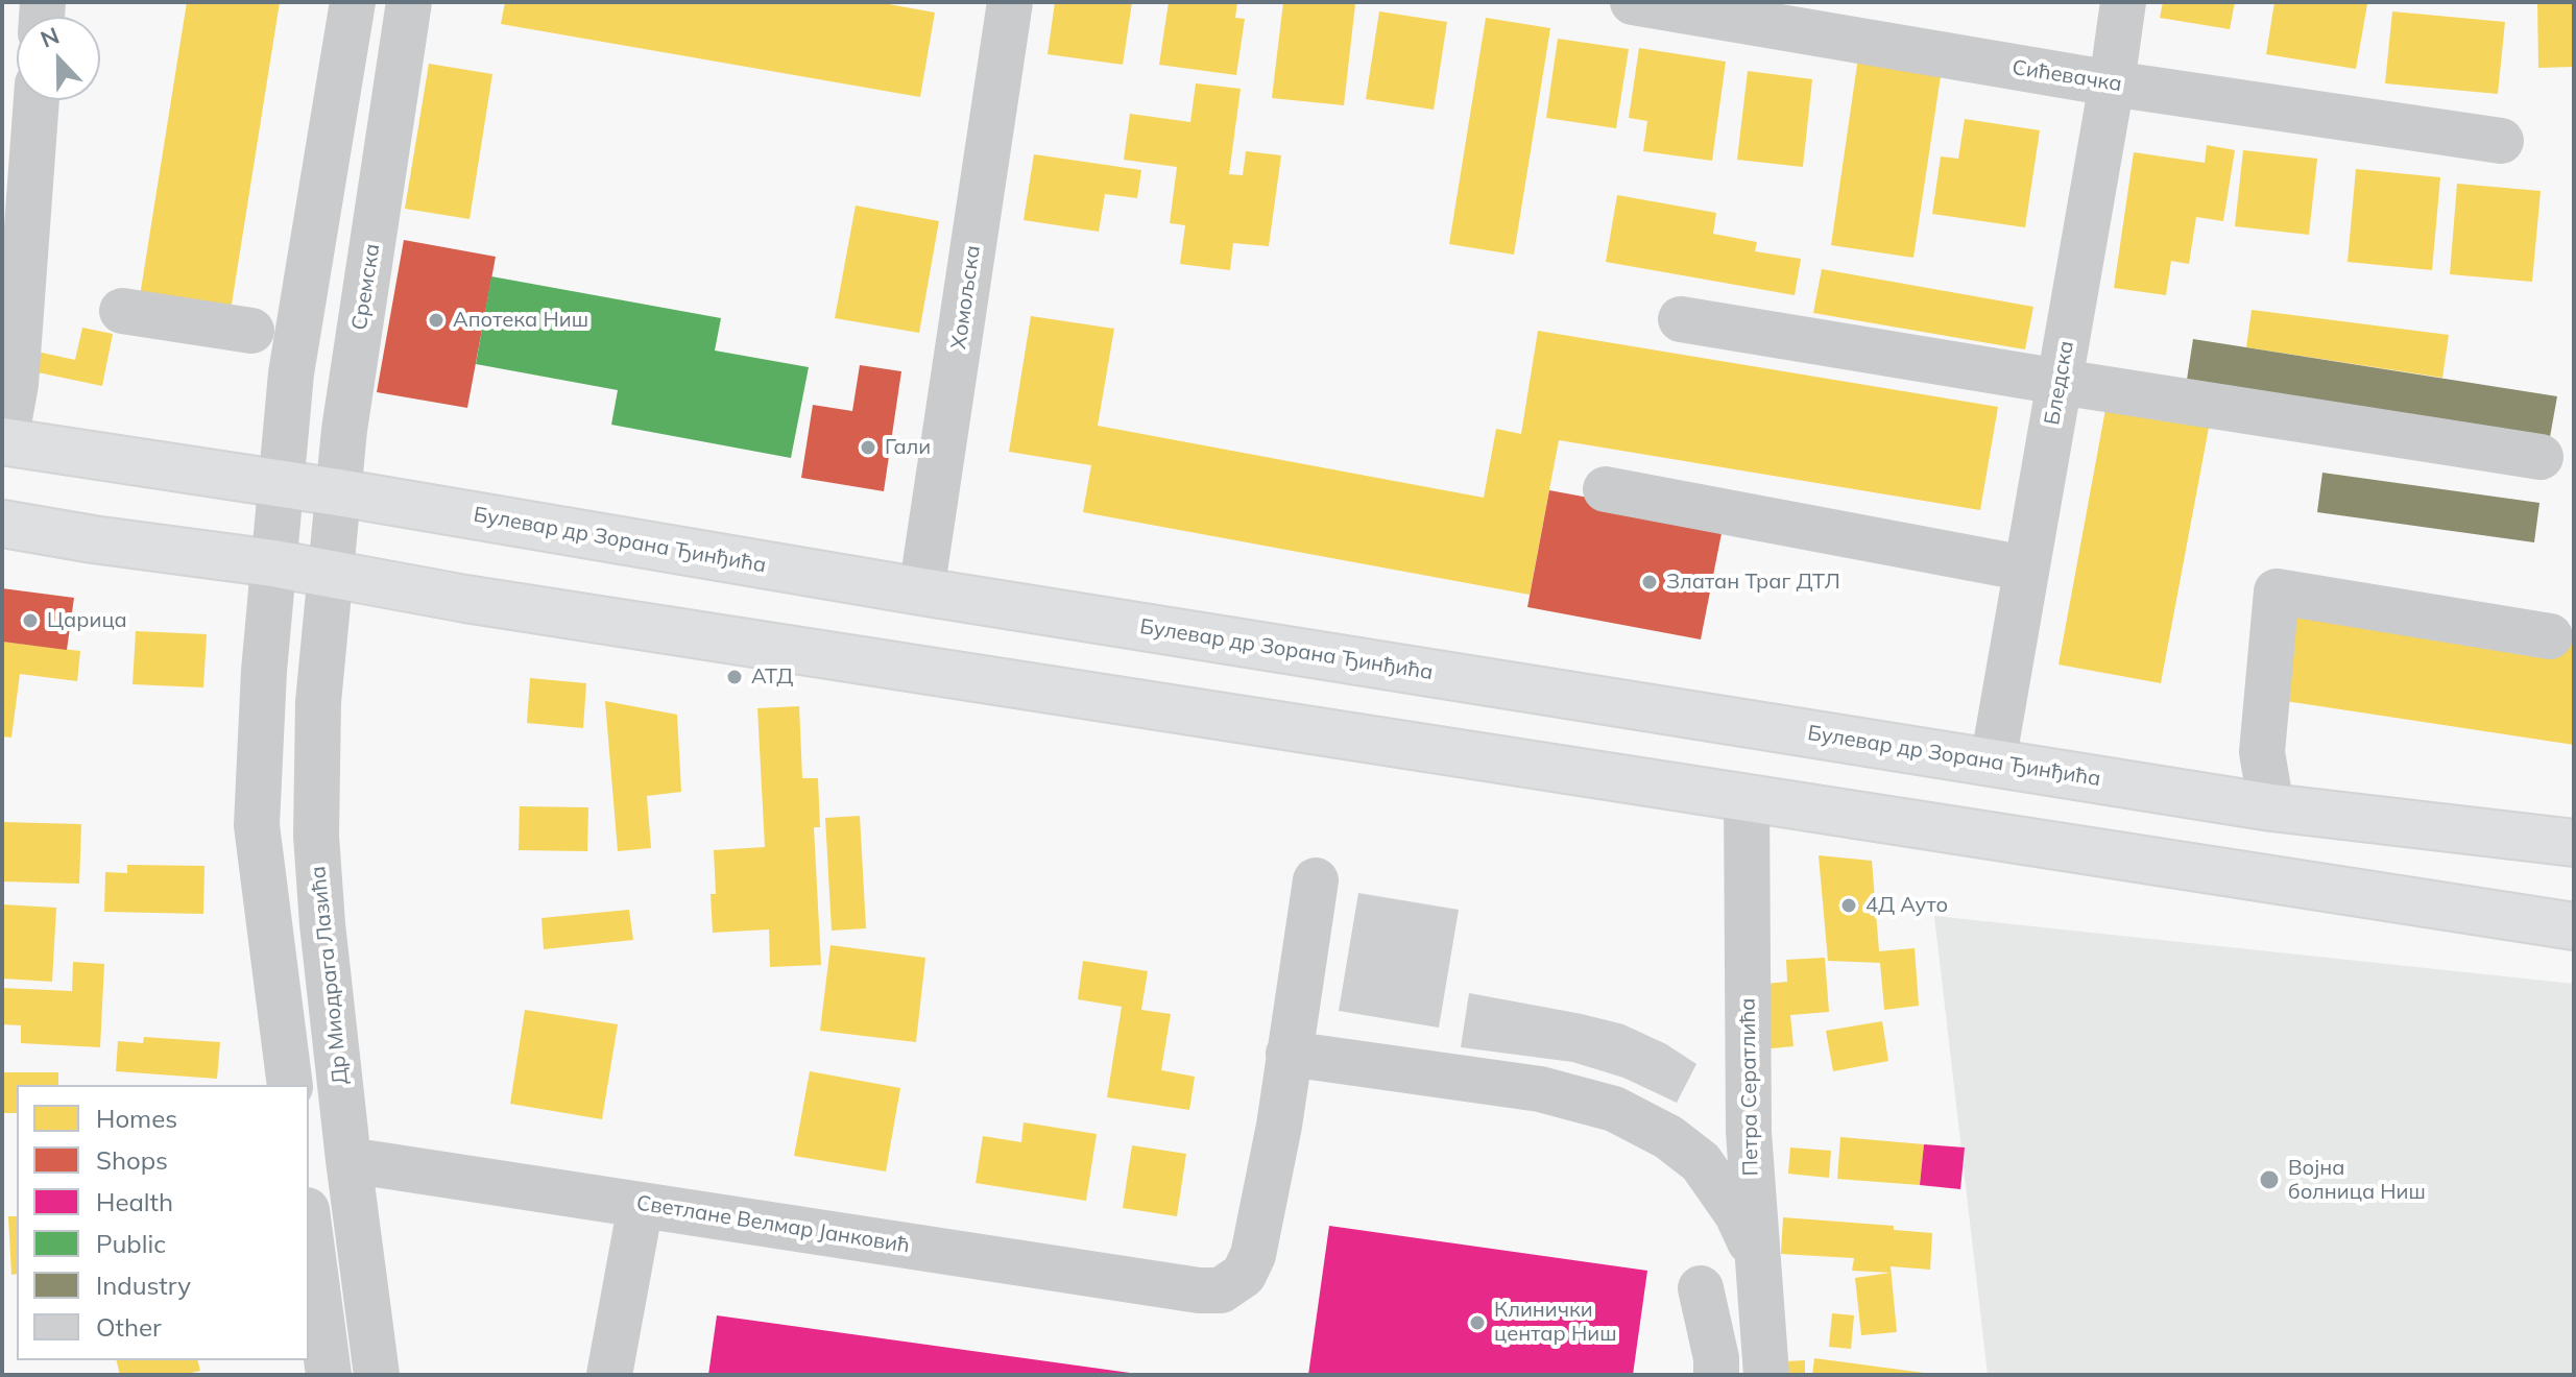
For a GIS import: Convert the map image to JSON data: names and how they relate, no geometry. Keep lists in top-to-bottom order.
{
  "streets": {
    "main road": ["Булевар др Зорана Ђинђића"],
    "street": [
      "Сићевачка",
      "Сремска",
      "Хомољска",
      "Бледска",
      "Др Миодрага Лазића",
      "Петра Сератлића",
      "Светлане Велмар Јанковић"
    ]
  },
  "crossings": [
    ["Сићевачка", "Бледска"],
    ["Сремска", "Булевар др Зорана Ђинђића"],
    ["Сремска", "Др Миодрага Лазића"],
    ["Хомољска", "Булевар др Зорана Ђинђића"],
    ["Бледска", "Булевар др Зорана Ђинђића"],
    ["Др Миодрага Лазића", "Светлане Велмар Јанковић"]
  ],
  "places": [
    "Апотека Ниш",
    "Гали",
    "Златан Траг ДТЛ",
    "Царица",
    "АТД",
    "4Д Ауто",
    "Војна болница Ниш",
    "Клинички центар Ниш"
  ],
  "legend": [
    "Homes",
    "Shops",
    "Health",
    "Public",
    "Industry",
    "Other"
  ],
  "north": "top"
}
